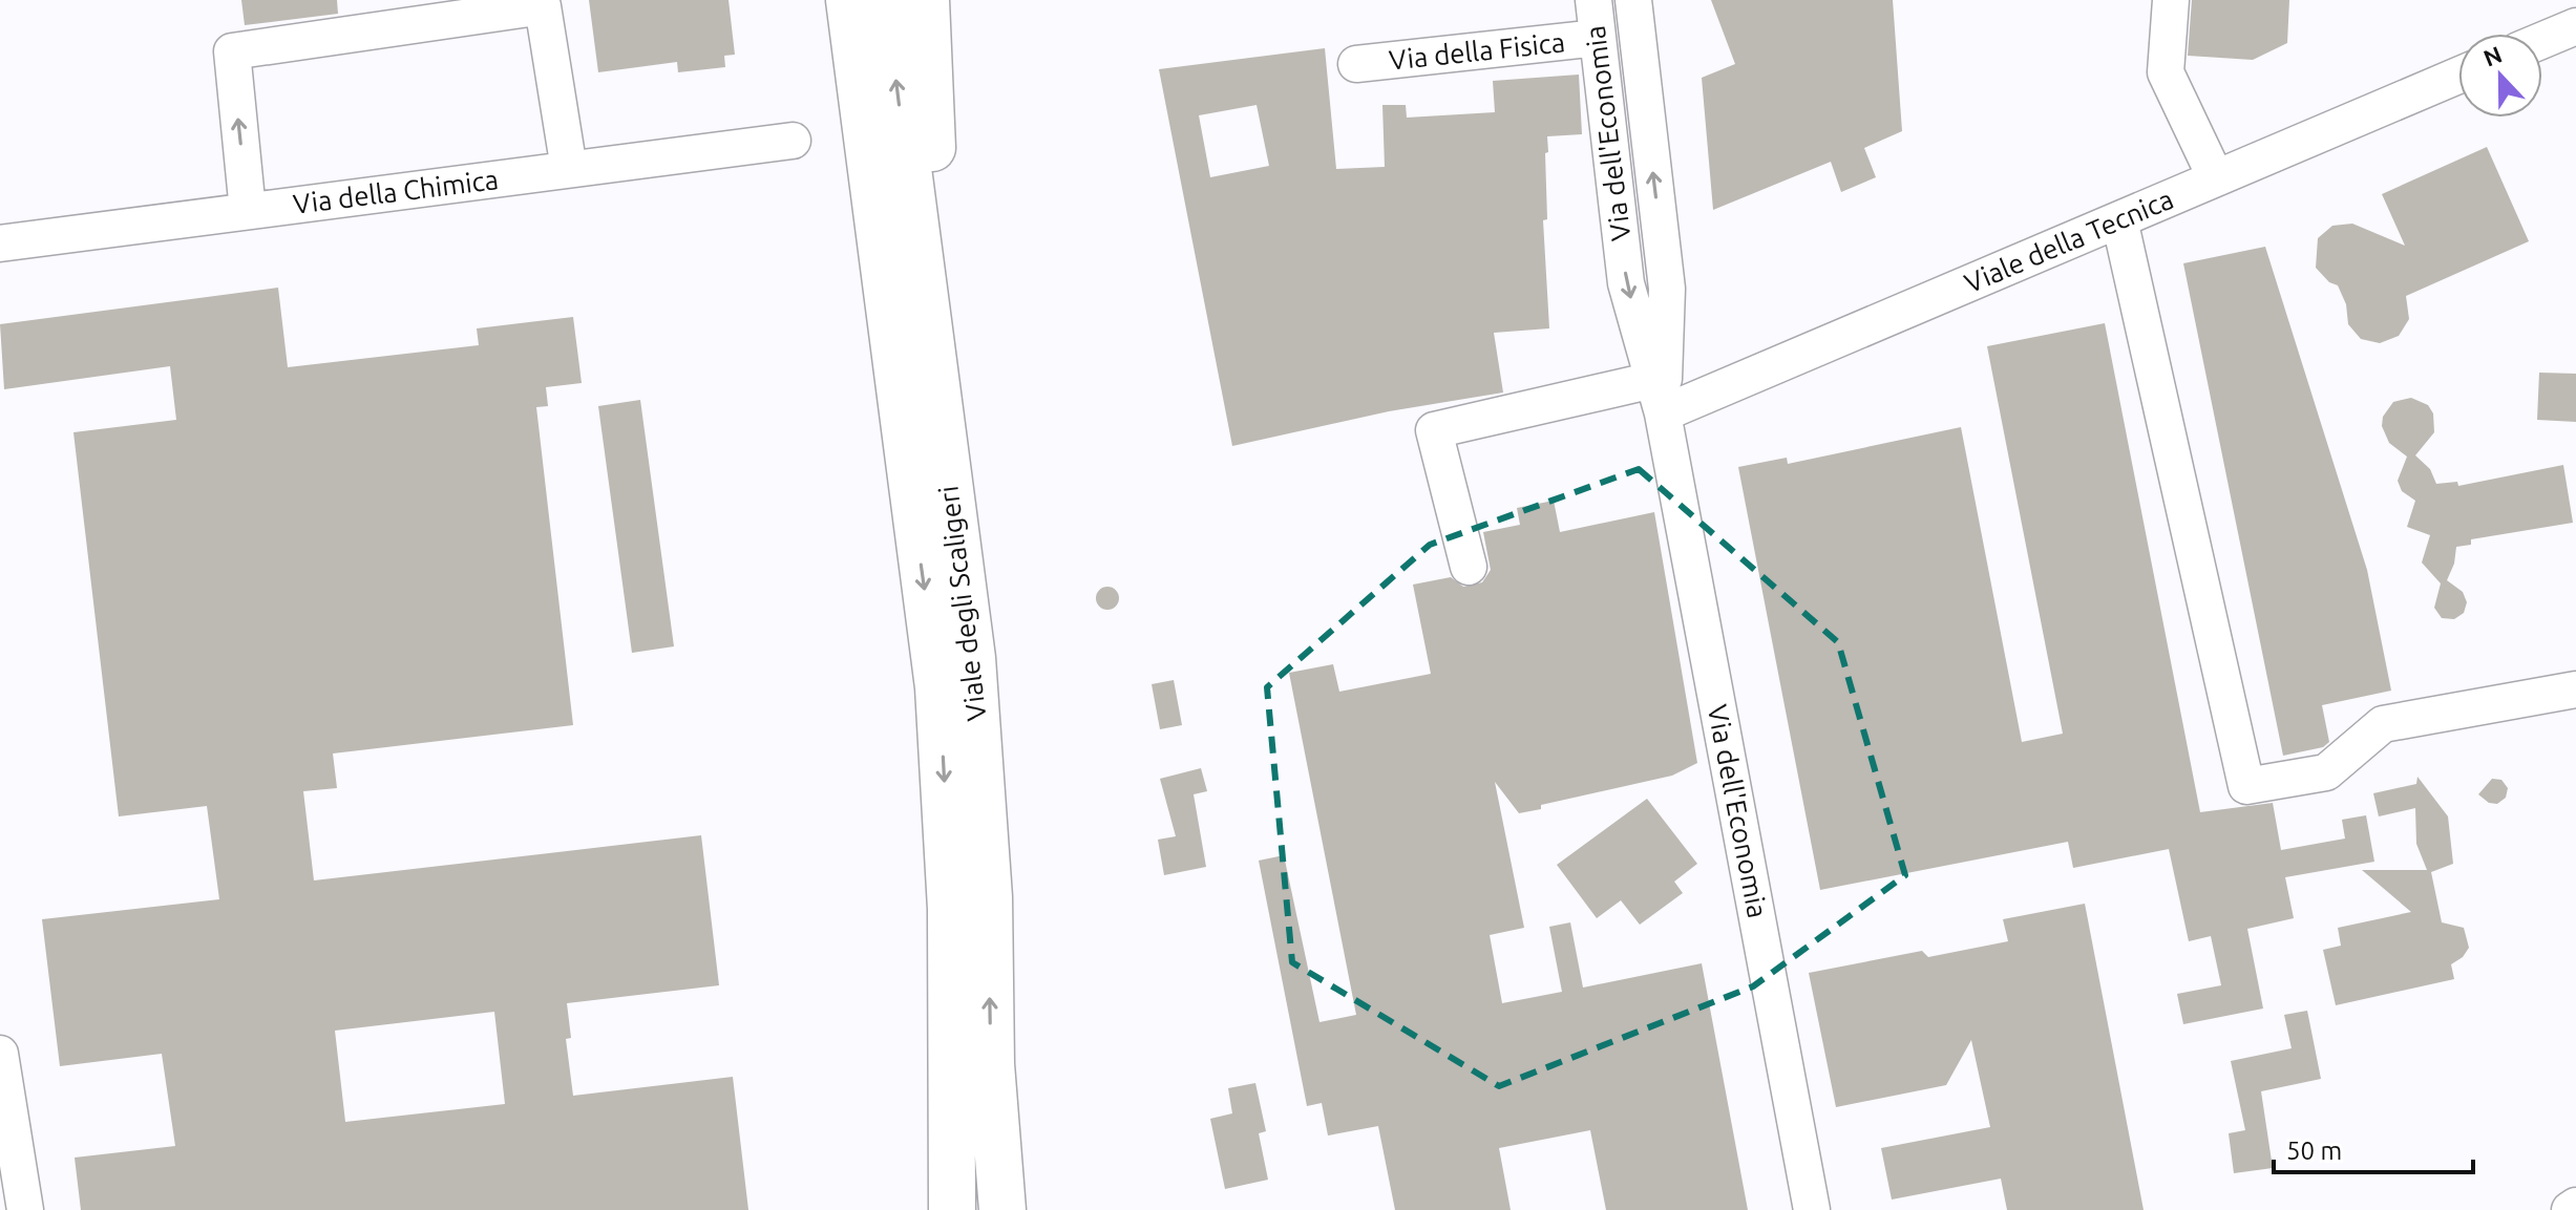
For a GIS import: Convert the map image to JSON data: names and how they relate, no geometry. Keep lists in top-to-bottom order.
{
  "streets": {
    "highway": ["Viale degli Scaligeri"],
    "street": [
      "Via della Fisica",
      "Via dell'Economia",
      "Via della Chimica",
      "Viale della Tecnica"
    ]
  },
  "crossings": [
    ["Via della Fisica", "Via dell'Economia"],
    ["Via dell'Economia", "Viale della Tecnica"]
  ],
  "scale_bar": "50 m",
  "north": "top"
}
